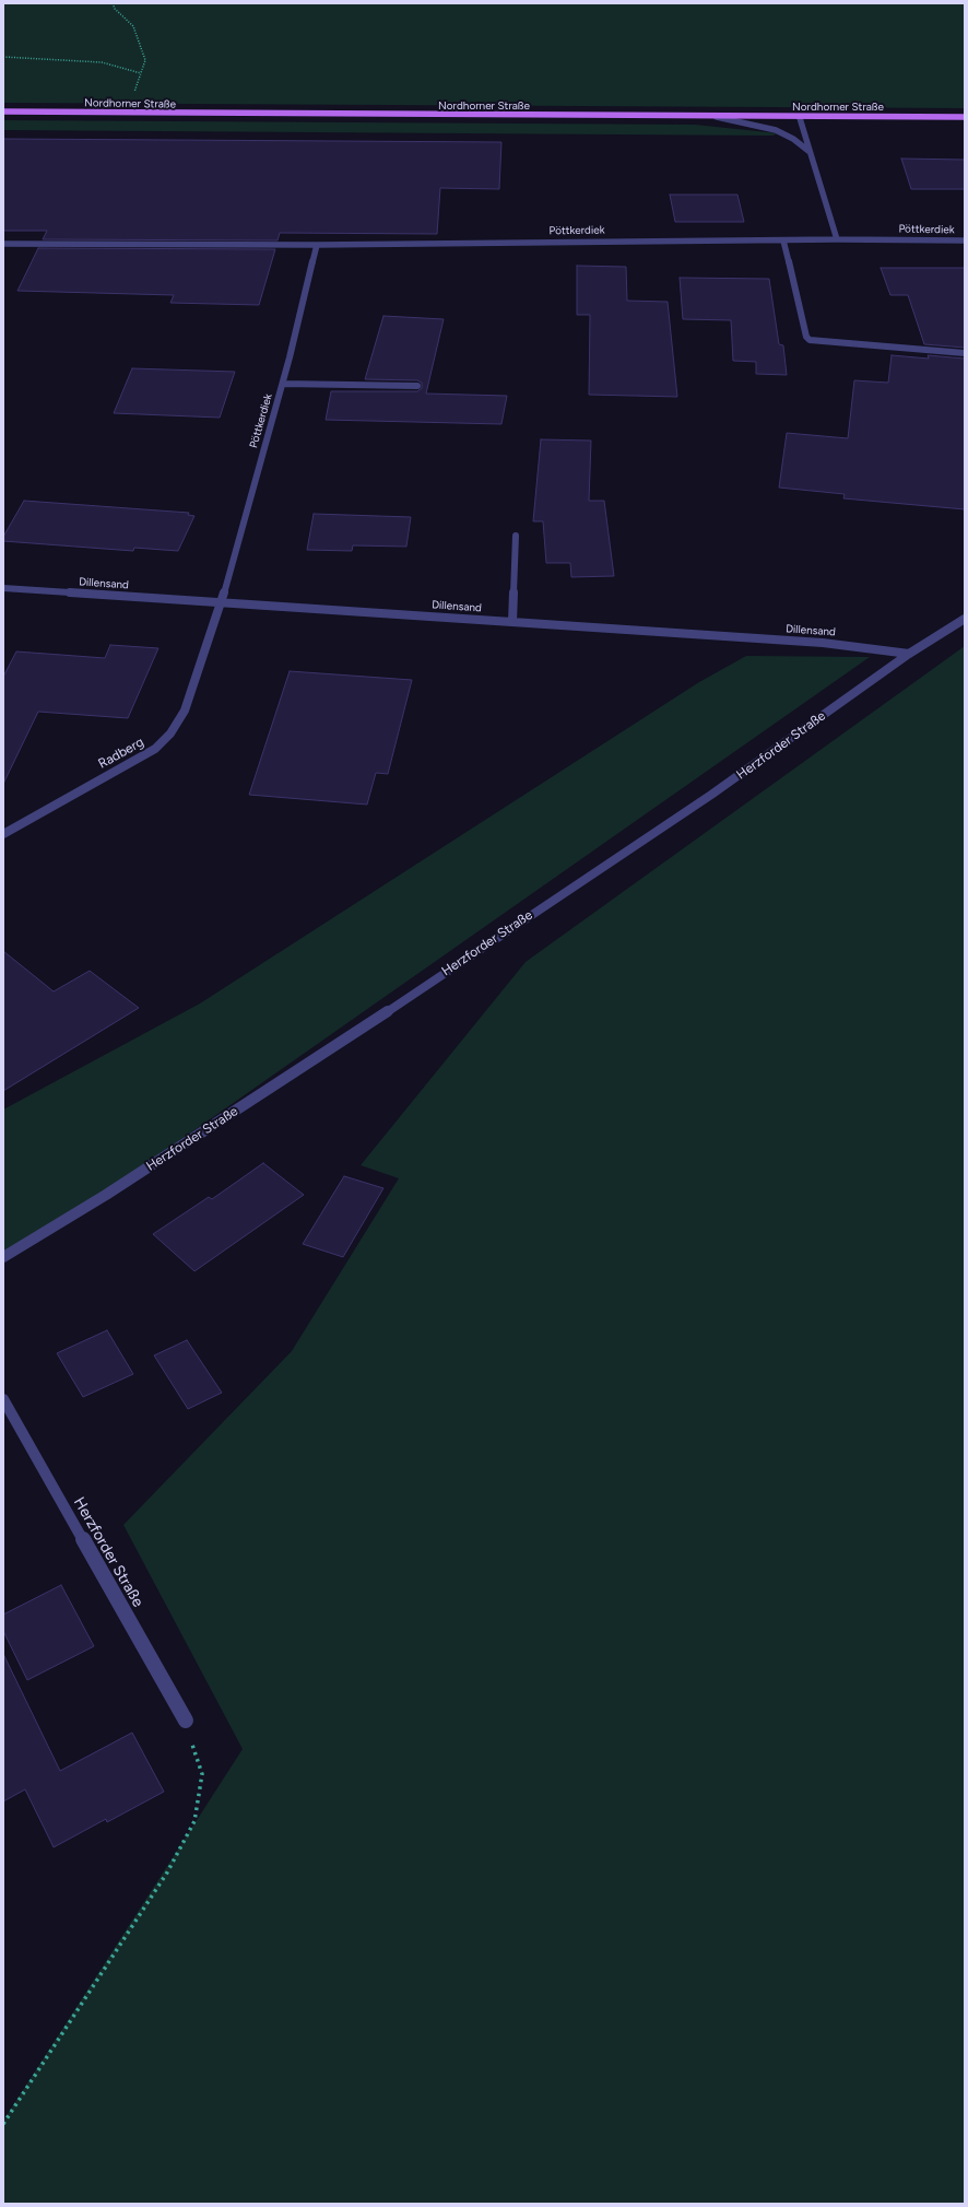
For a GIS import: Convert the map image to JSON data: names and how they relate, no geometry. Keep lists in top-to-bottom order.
{
  "streets": {
    "main road": ["Nordhorner Straße"],
    "street": [
      "Pöttkerdiek",
      "Dillensand",
      "Herzforder Straße",
      "Radberg"
    ]
  },
  "crossings": [
    ["Pöttkerdiek", "Dillensand"],
    ["Pöttkerdiek", "Radberg"],
    ["Dillensand", "Herzforder Straße"],
    ["Dillensand", "Radberg"]
  ]
}
